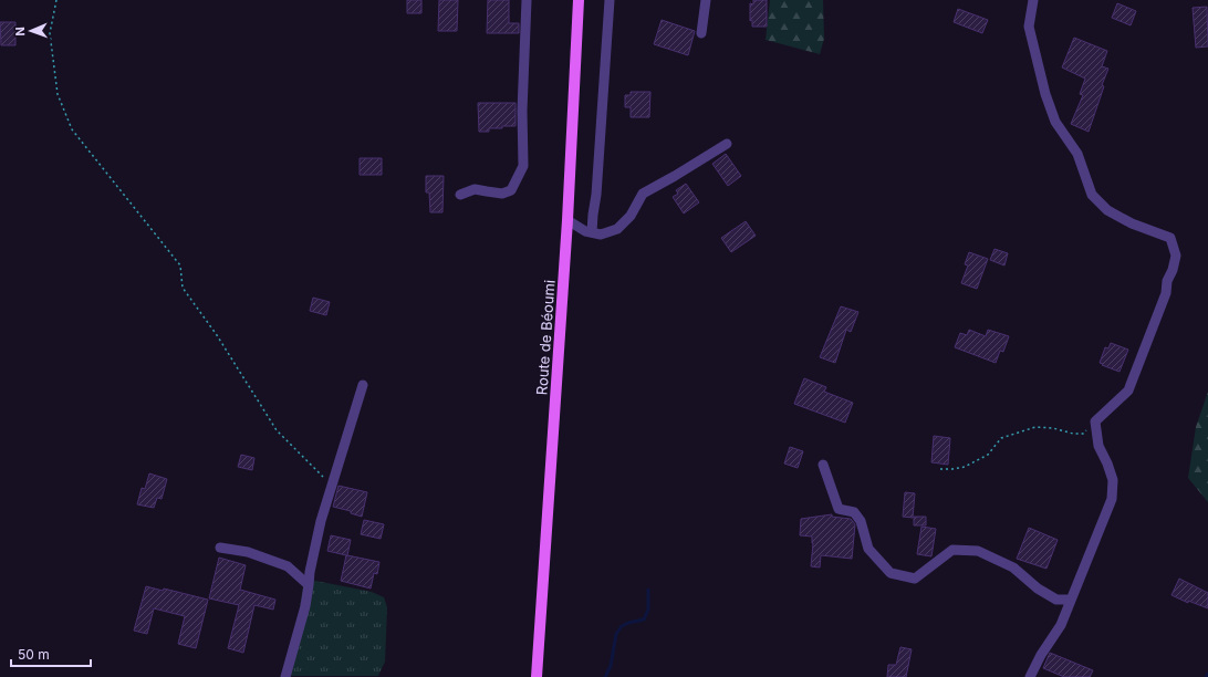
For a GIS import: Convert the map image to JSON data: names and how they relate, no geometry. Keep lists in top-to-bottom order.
{
  "streets": {
    "main road": ["Route de Béoumi"]
  },
  "scale_bar": "50 m",
  "north": "left"
}
